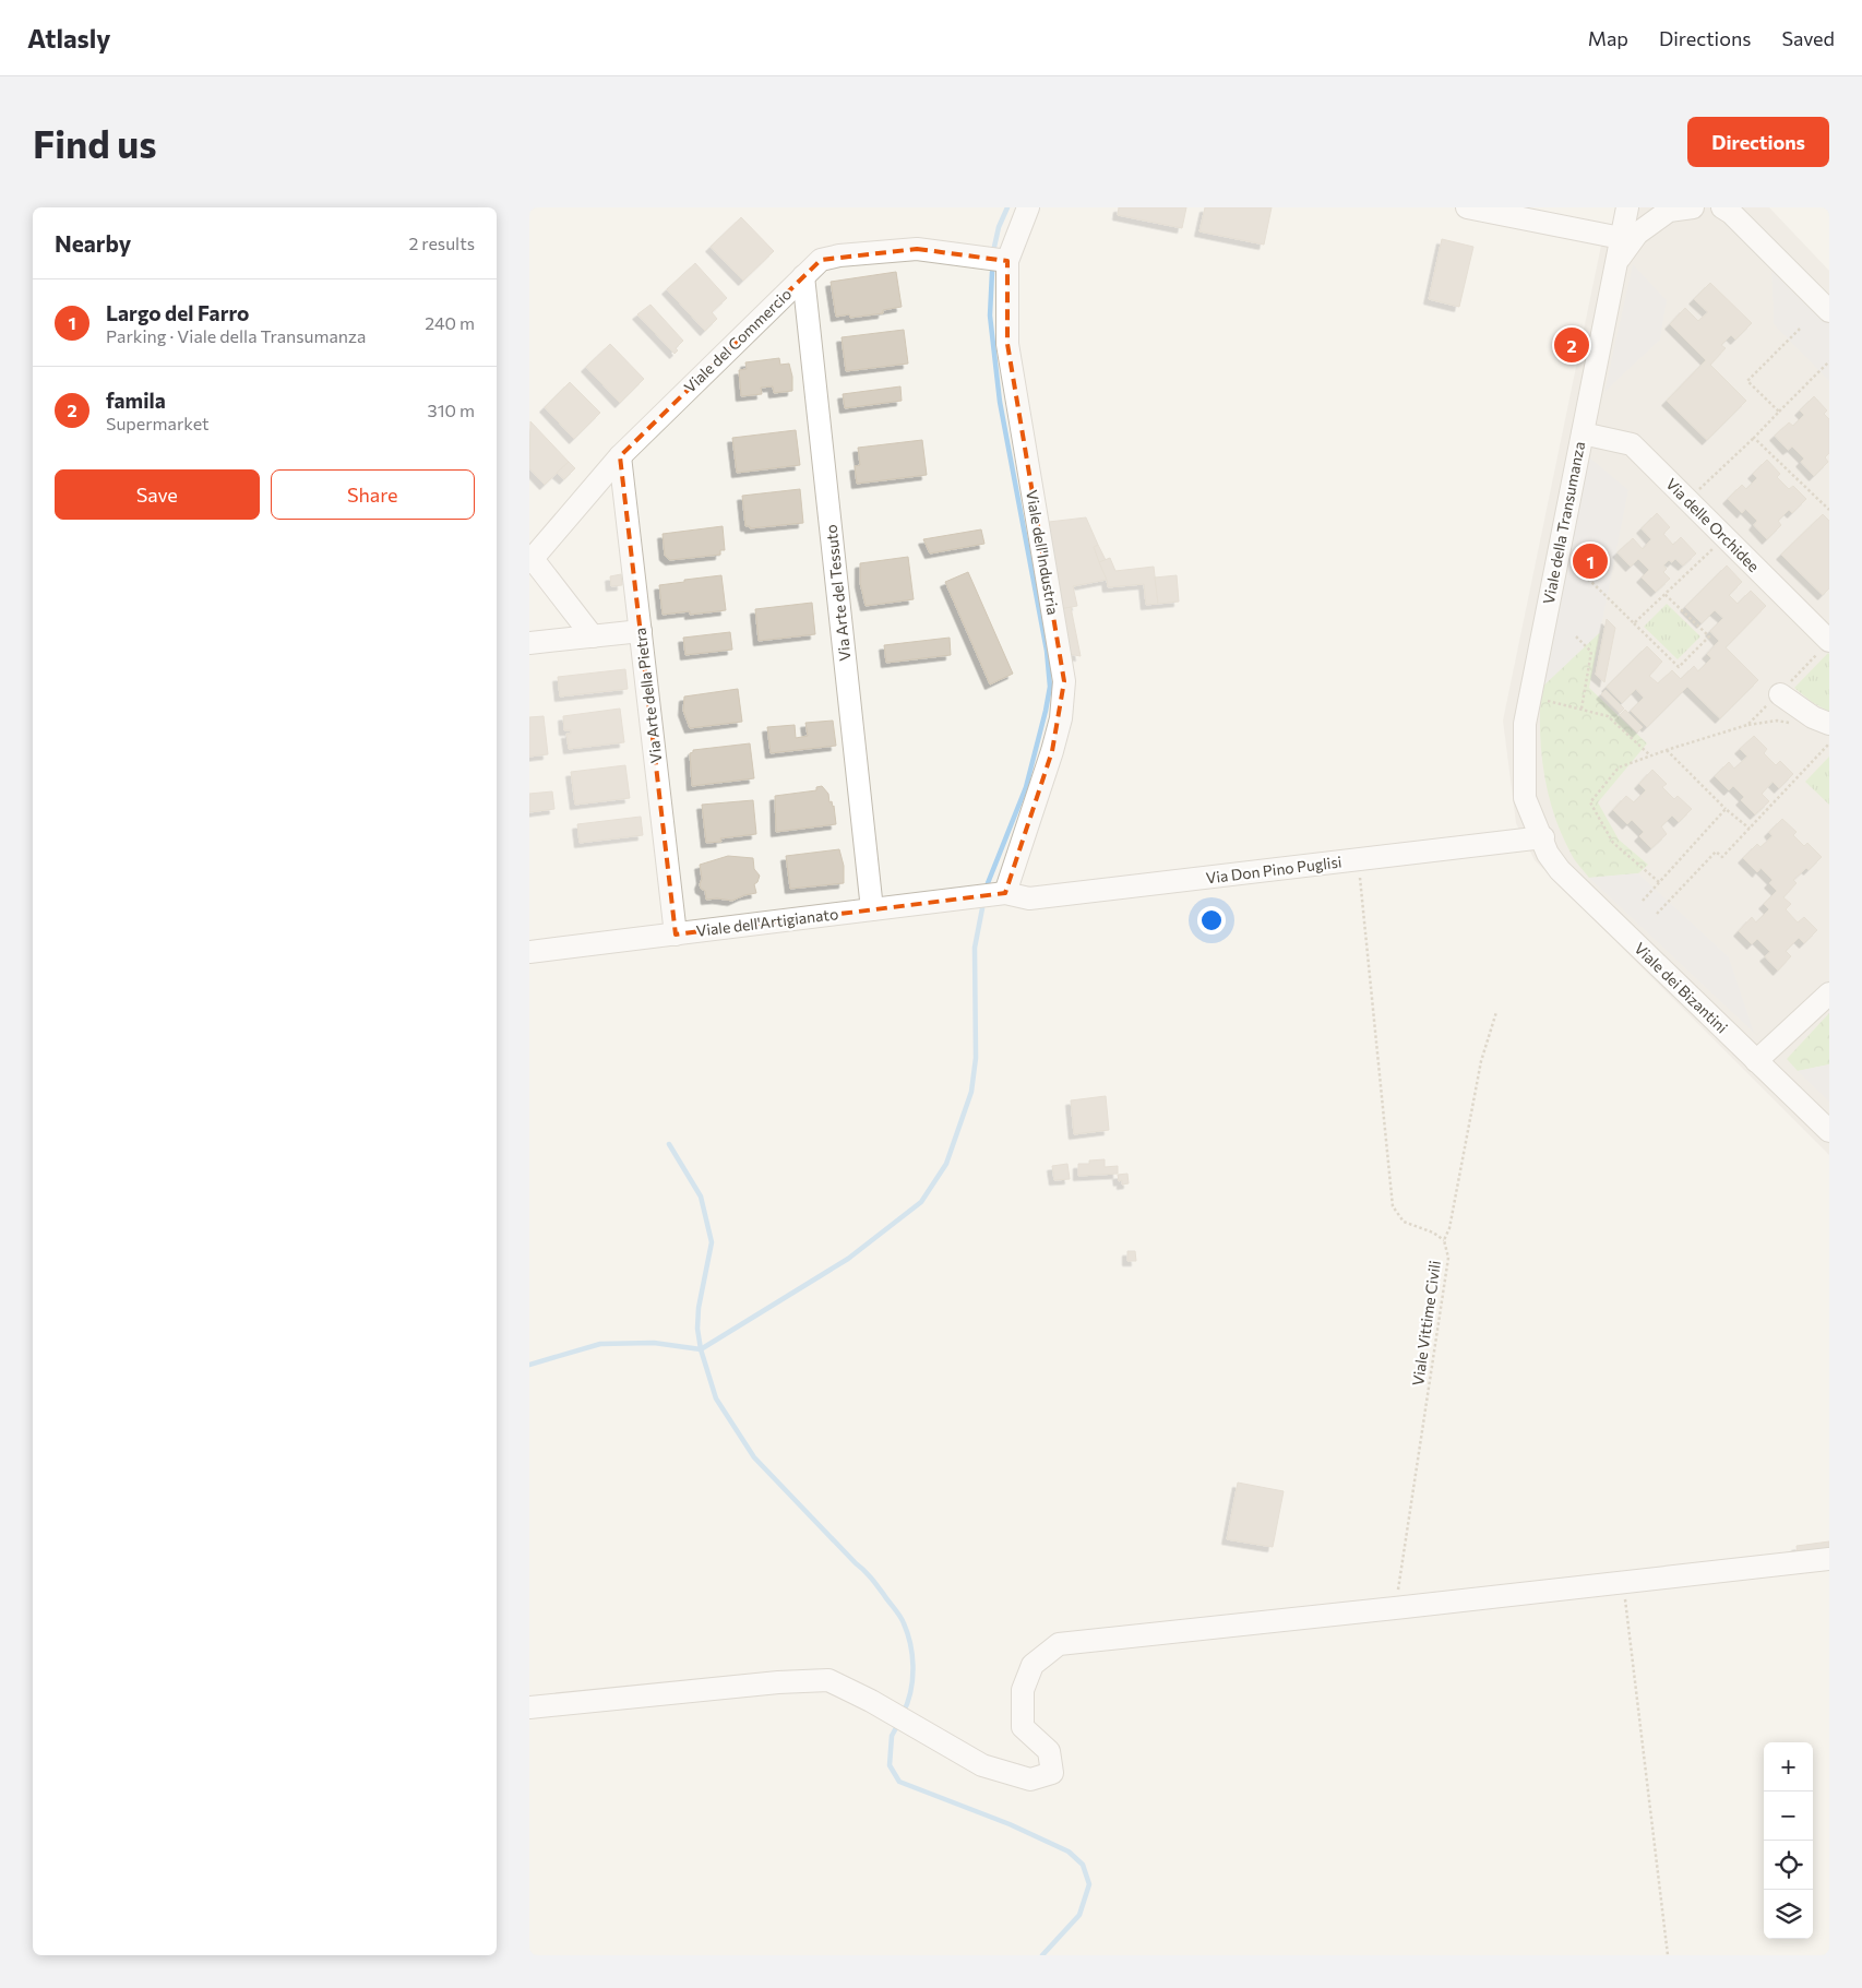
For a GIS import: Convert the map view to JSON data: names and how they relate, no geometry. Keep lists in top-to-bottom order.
{
  "streets": {
    "street": [
      "Viale del Commercio",
      "Viale della Transumanza",
      "Via delle Orchidee",
      "Viale dell'Industria",
      "Via Arte del Tessuto",
      "Via Arte della Pietra",
      "Via Don Pino Puglisi",
      "Viale dell'Artigianato",
      "Viale dei Bizantini"
    ],
    "path": ["Viale Vittime Civili"]
  },
  "crossings": [
    ["Viale del Commercio", "Viale dell'Industria"],
    ["Viale del Commercio", "Via Arte del Tessuto"],
    ["Viale del Commercio", "Via Arte della Pietra"],
    ["Viale della Transumanza", "Via delle Orchidee"],
    ["Viale della Transumanza", "Via Don Pino Puglisi"],
    ["Viale della Transumanza", "Viale dei Bizantini"],
    ["Viale dell'Industria", "Via Don Pino Puglisi"],
    ["Viale dell'Industria", "Viale dell'Artigianato"],
    ["Via Arte del Tessuto", "Viale dell'Artigianato"],
    ["Via Arte della Pietra", "Viale dell'Artigianato"],
    ["Via Don Pino Puglisi", "Viale dell'Artigianato"],
    ["Via Don Pino Puglisi", "Viale dei Bizantini"]
  ],
  "page": {
    "header": "Atlasly",
    "nav": ["Map", "Directions", "Saved"],
    "buttons": [
      "Directions",
      ["Save", "Share"]
    ],
    "title": "Find us",
    "heading": ["Nearby", "2 results"],
    "list": [
      {
        "mark": "1",
        "name": "Largo del Farro",
        "note": "Parking · Viale della Transumanza",
        "value": "240 m"
      },
      {
        "mark": "2",
        "name": "famila",
        "note": "Supermarket",
        "value": "310 m"
      }
    ],
    "pins": ["2", "1"],
    "map_buttons": ["+", "−"]
  }
}
